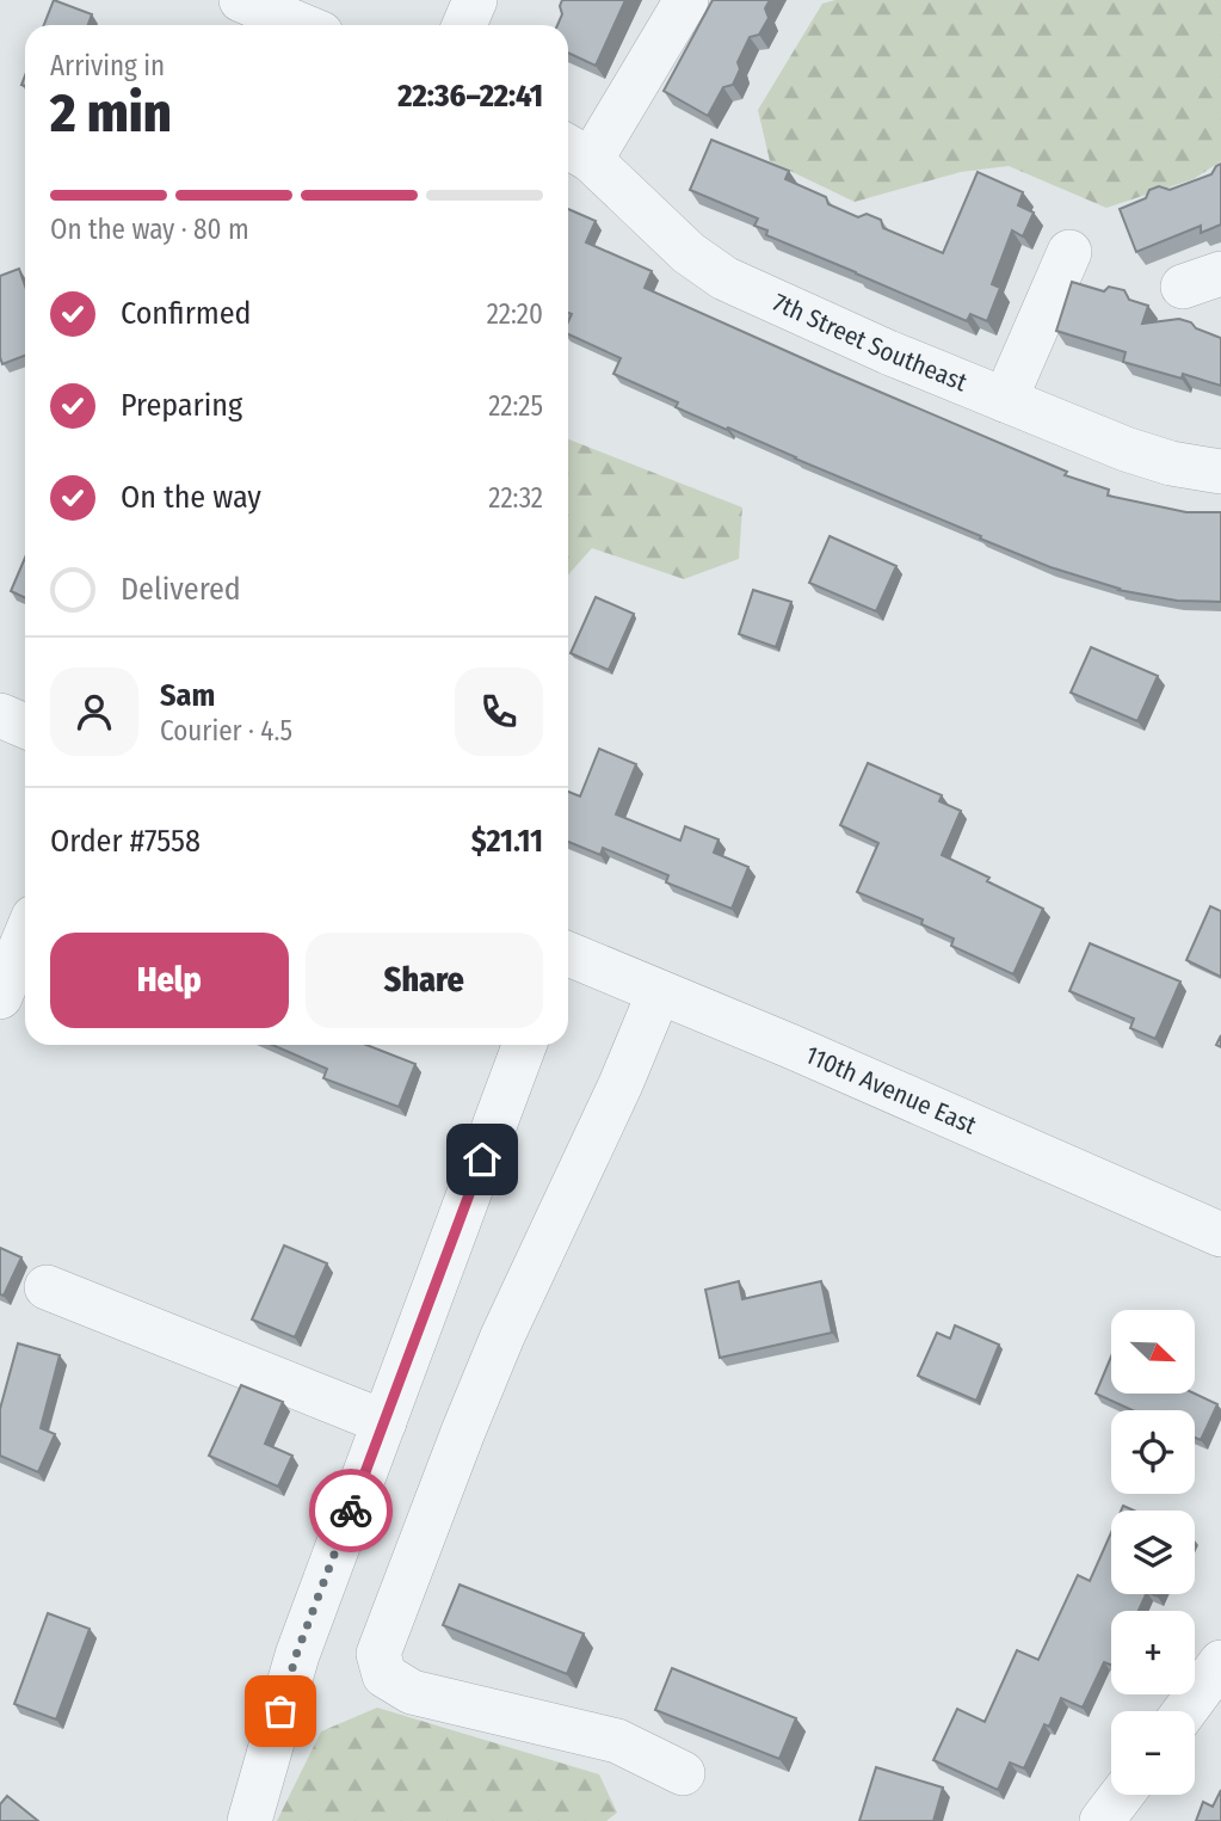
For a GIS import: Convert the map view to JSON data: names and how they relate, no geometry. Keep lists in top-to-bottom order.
{
  "streets": {
    "street": ["7th Street Southeast", "110th Avenue East"]
  },
  "north": "bottom right",
  "page": {
    "heading": ["2 min", "Arriving in", "22:36–22:41"],
    "panel": [
      "Sam",
      "Courier · 4.5",
      "Order #7558",
      "$21.11"
    ],
    "bar": "On the way · 80 m",
    "list": [
      ["Confirmed", "22:20"],
      ["Preparing", "22:25"],
      ["On the way", "22:32"],
      "Delivered"
    ],
    "buttons": ["Help", "Share"],
    "map_buttons": ["+", "−"]
  }
}
